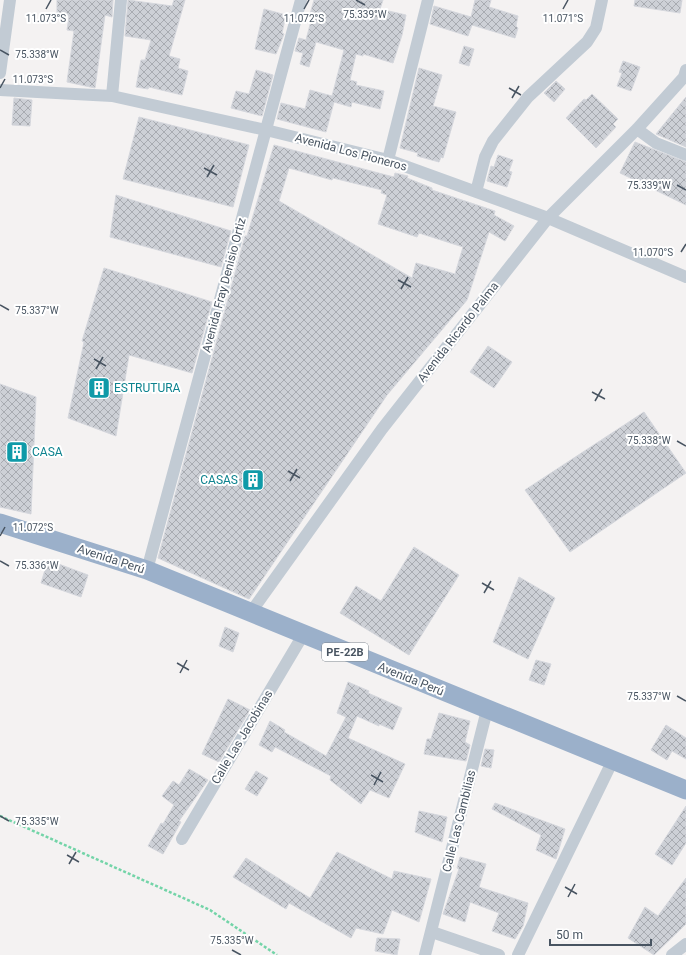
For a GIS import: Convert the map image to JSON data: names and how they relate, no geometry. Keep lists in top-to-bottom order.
{
  "streets": {
    "highway": ["Avenida Perú", "PE-22B"],
    "street": [
      "Avenida Los Pioneros",
      "Avenida Fray Denisio Ortiz",
      "Avenida Ricardo Palma",
      "Calle Las Jacobinas",
      "Calle Las Cambilias"
    ]
  },
  "crossings": [
    ["Avenida Los Pioneros", "Avenida Fray Denisio Ortiz"],
    ["Avenida Los Pioneros", "Avenida Ricardo Palma"],
    ["Avenida Fray Denisio Ortiz", "Avenida Perú"],
    ["Avenida Ricardo Palma", "Avenida Perú"],
    ["Avenida Perú", "Calle Las Jacobinas"],
    ["Avenida Perú", "Calle Las Cambilias"]
  ],
  "places": {
    "building": ["ESTRUTURA", "CASA", "CASAS"]
  },
  "scale_bar": "50 m",
  "coordinates": [
    "75.339°W",
    "11.073°S",
    "11.072°S",
    "11.071°S",
    "75.338°W",
    "11.070°S",
    "75.337°W",
    "75.336°W",
    "75.335°W"
  ]
}
